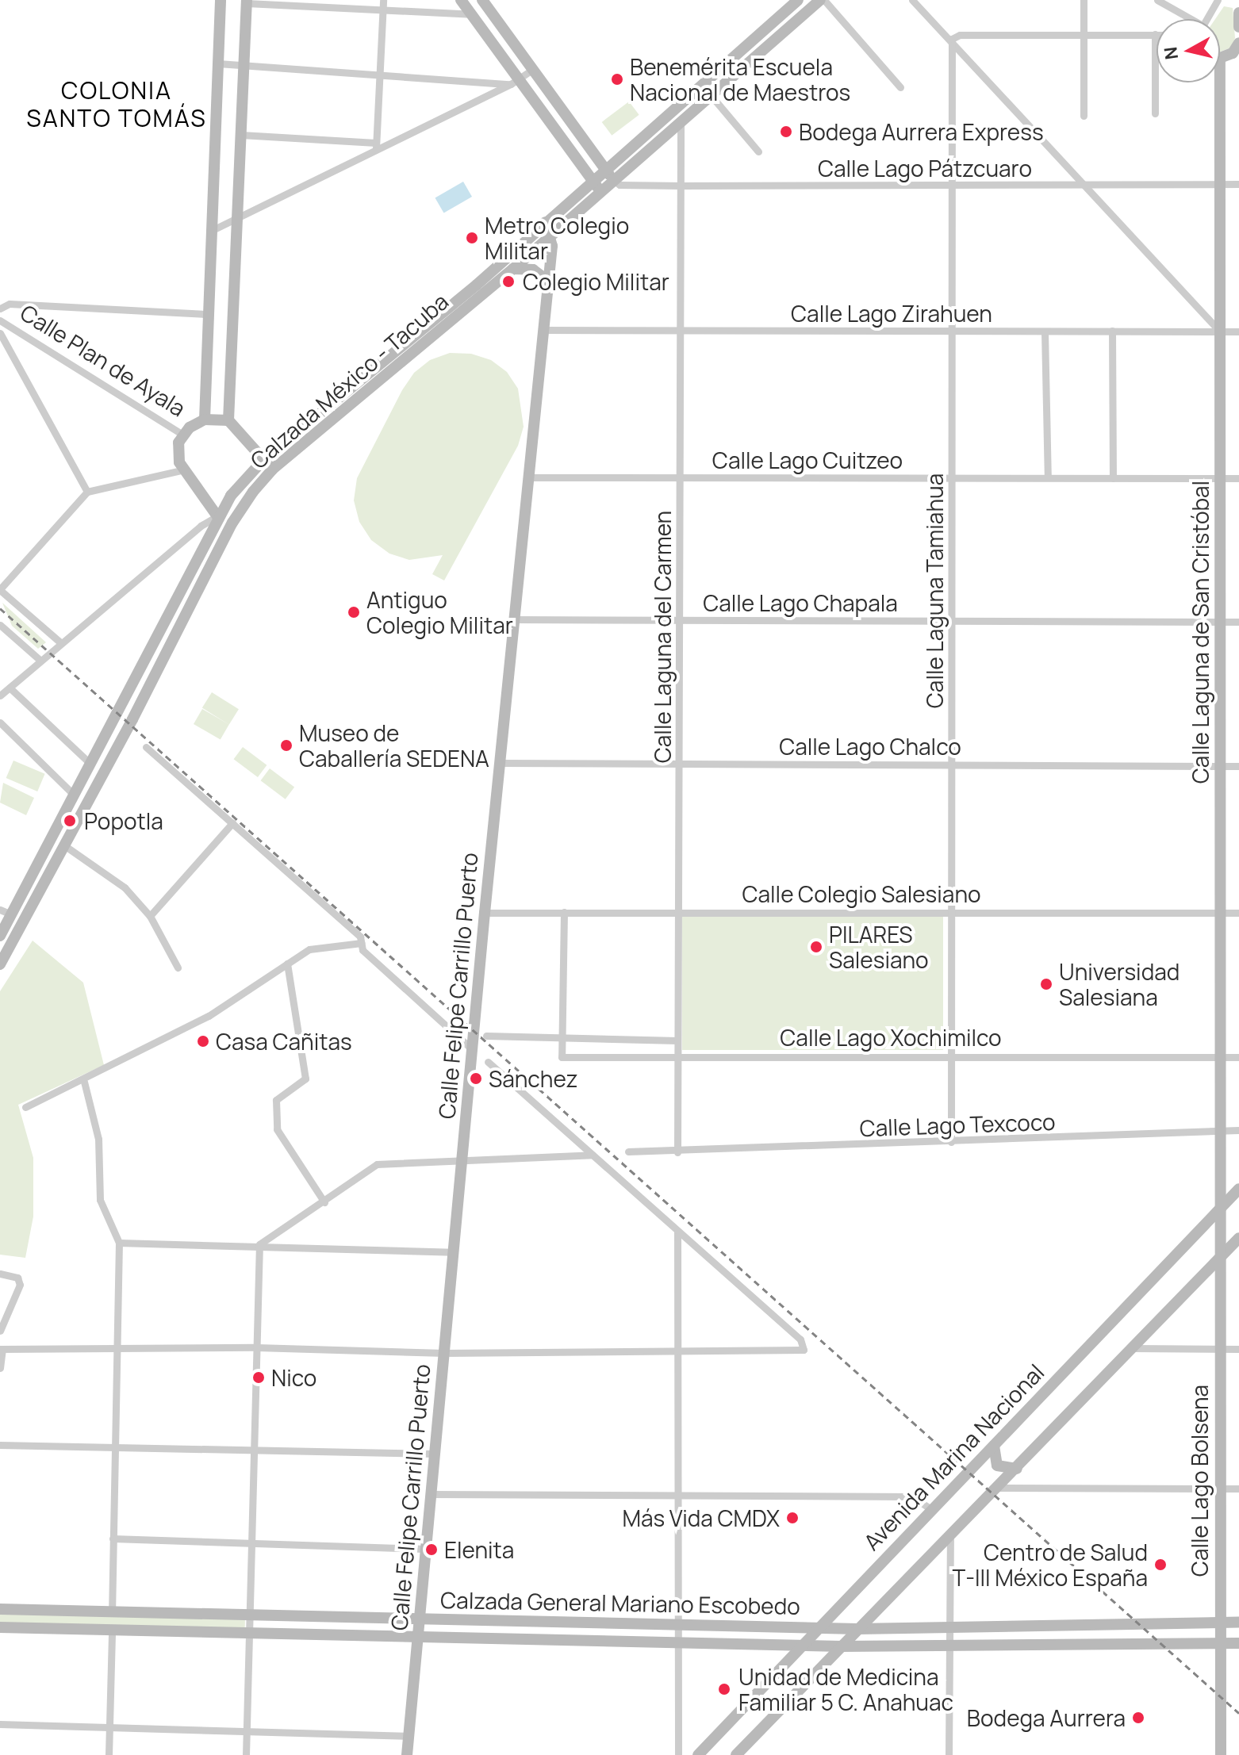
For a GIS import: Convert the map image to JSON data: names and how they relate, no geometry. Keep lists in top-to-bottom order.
{
  "streets": {
    "main road": [
      "Calle Plan de Ayala",
      "Calzada México - Tacuba",
      "Calle Laguna de San Cristóbal",
      "Calle Felipe Carrillo Puerto",
      "Avenida Marina Nacional",
      "Calle Lago Bolsena",
      "Calzada General Mariano Escobedo"
    ],
    "street": [
      "Calle Lago Pátzcuaro",
      "Calle Lago Zirahuen",
      "Calle Lago Cuitzeo",
      "Calle Laguna Tamiahua",
      "Calle Lago Chapala",
      "Calle Laguna del Carmen",
      "Calle Lago Chalco",
      "Calle Colegio Salesiano",
      "Calle Lago Xochimilco",
      "Calle Lago Texcoco"
    ]
  },
  "crossings": [
    ["Calle Lago Pátzcuaro", "Calzada México - Tacuba"],
    ["Calle Lago Pátzcuaro", "Calle Laguna Tamiahua"],
    ["Calle Lago Pátzcuaro", "Calle Laguna de San Cristóbal"],
    ["Calle Lago Pátzcuaro", "Calle Laguna del Carmen"],
    ["Calle Lago Zirahuen", "Calle Laguna Tamiahua"],
    ["Calle Lago Zirahuen", "Calle Laguna de San Cristóbal"],
    ["Calle Lago Zirahuen", "Calle Laguna del Carmen"],
    ["Calle Lago Zirahuen", "Calle Felipe Carrillo Puerto"],
    ["Calzada México - Tacuba", "Calle Laguna del Carmen"],
    ["Calzada México - Tacuba", "Calle Felipe Carrillo Puerto"],
    ["Calle Lago Cuitzeo", "Calle Laguna Tamiahua"],
    ["Calle Lago Cuitzeo", "Calle Laguna de San Cristóbal"],
    ["Calle Lago Cuitzeo", "Calle Laguna del Carmen"],
    ["Calle Lago Cuitzeo", "Calle Felipe Carrillo Puerto"],
    ["Calle Laguna Tamiahua", "Calle Lago Chapala"],
    ["Calle Laguna Tamiahua", "Calle Lago Chalco"],
    ["Calle Laguna Tamiahua", "Calle Colegio Salesiano"],
    ["Calle Laguna Tamiahua", "Calle Lago Xochimilco"],
    ["Calle Laguna Tamiahua", "Calle Lago Texcoco"],
    ["Calle Lago Chapala", "Calle Laguna de San Cristóbal"],
    ["Calle Lago Chapala", "Calle Laguna del Carmen"],
    ["Calle Lago Chapala", "Calle Felipe Carrillo Puerto"],
    ["Calle Laguna de San Cristóbal", "Calle Lago Chalco"],
    ["Calle Laguna de San Cristóbal", "Calle Colegio Salesiano"],
    ["Calle Laguna de San Cristóbal", "Calle Lago Xochimilco"],
    ["Calle Laguna de San Cristóbal", "Calle Lago Texcoco"],
    ["Calle Laguna de San Cristóbal", "Avenida Marina Nacional"],
    ["Calle Laguna de San Cristóbal", "Calle Lago Bolsena"],
    ["Calle Laguna del Carmen", "Calle Lago Chalco"],
    ["Calle Laguna del Carmen", "Calle Colegio Salesiano"],
    ["Calle Laguna del Carmen", "Calle Lago Xochimilco"],
    ["Calle Laguna del Carmen", "Calle Lago Texcoco"],
    ["Calle Lago Chalco", "Calle Felipe Carrillo Puerto"],
    ["Calle Colegio Salesiano", "Calle Felipe Carrillo Puerto"],
    ["Calle Felipe Carrillo Puerto", "Calzada General Mariano Escobedo"],
    ["Avenida Marina Nacional", "Calle Lago Bolsena"],
    ["Avenida Marina Nacional", "Calzada General Mariano Escobedo"],
    ["Calle Lago Bolsena", "Calzada General Mariano Escobedo"]
  ],
  "districts": ["COLONIA SANTO TOMÁS"],
  "places": [
    "Benemérita Escuela Nacional de Maestros",
    "Bodega Aurrera Express",
    "Metro Colegio Militar",
    "Colegio Militar",
    "Antiguo Colegio Militar",
    "Museo de Caballería SEDENA",
    "Popotla",
    "PILARES Salesiano",
    "Universidad Salesiana",
    "Casa Cañitas",
    "Sánchez",
    "Nico",
    "Más Vida CMDX",
    "Elenita",
    "Centro de Salud T-III México España",
    "Unidad de Medicina Familiar 5 C. Anahuac",
    "Bodega Aurrera"
  ],
  "north": "left"
}
